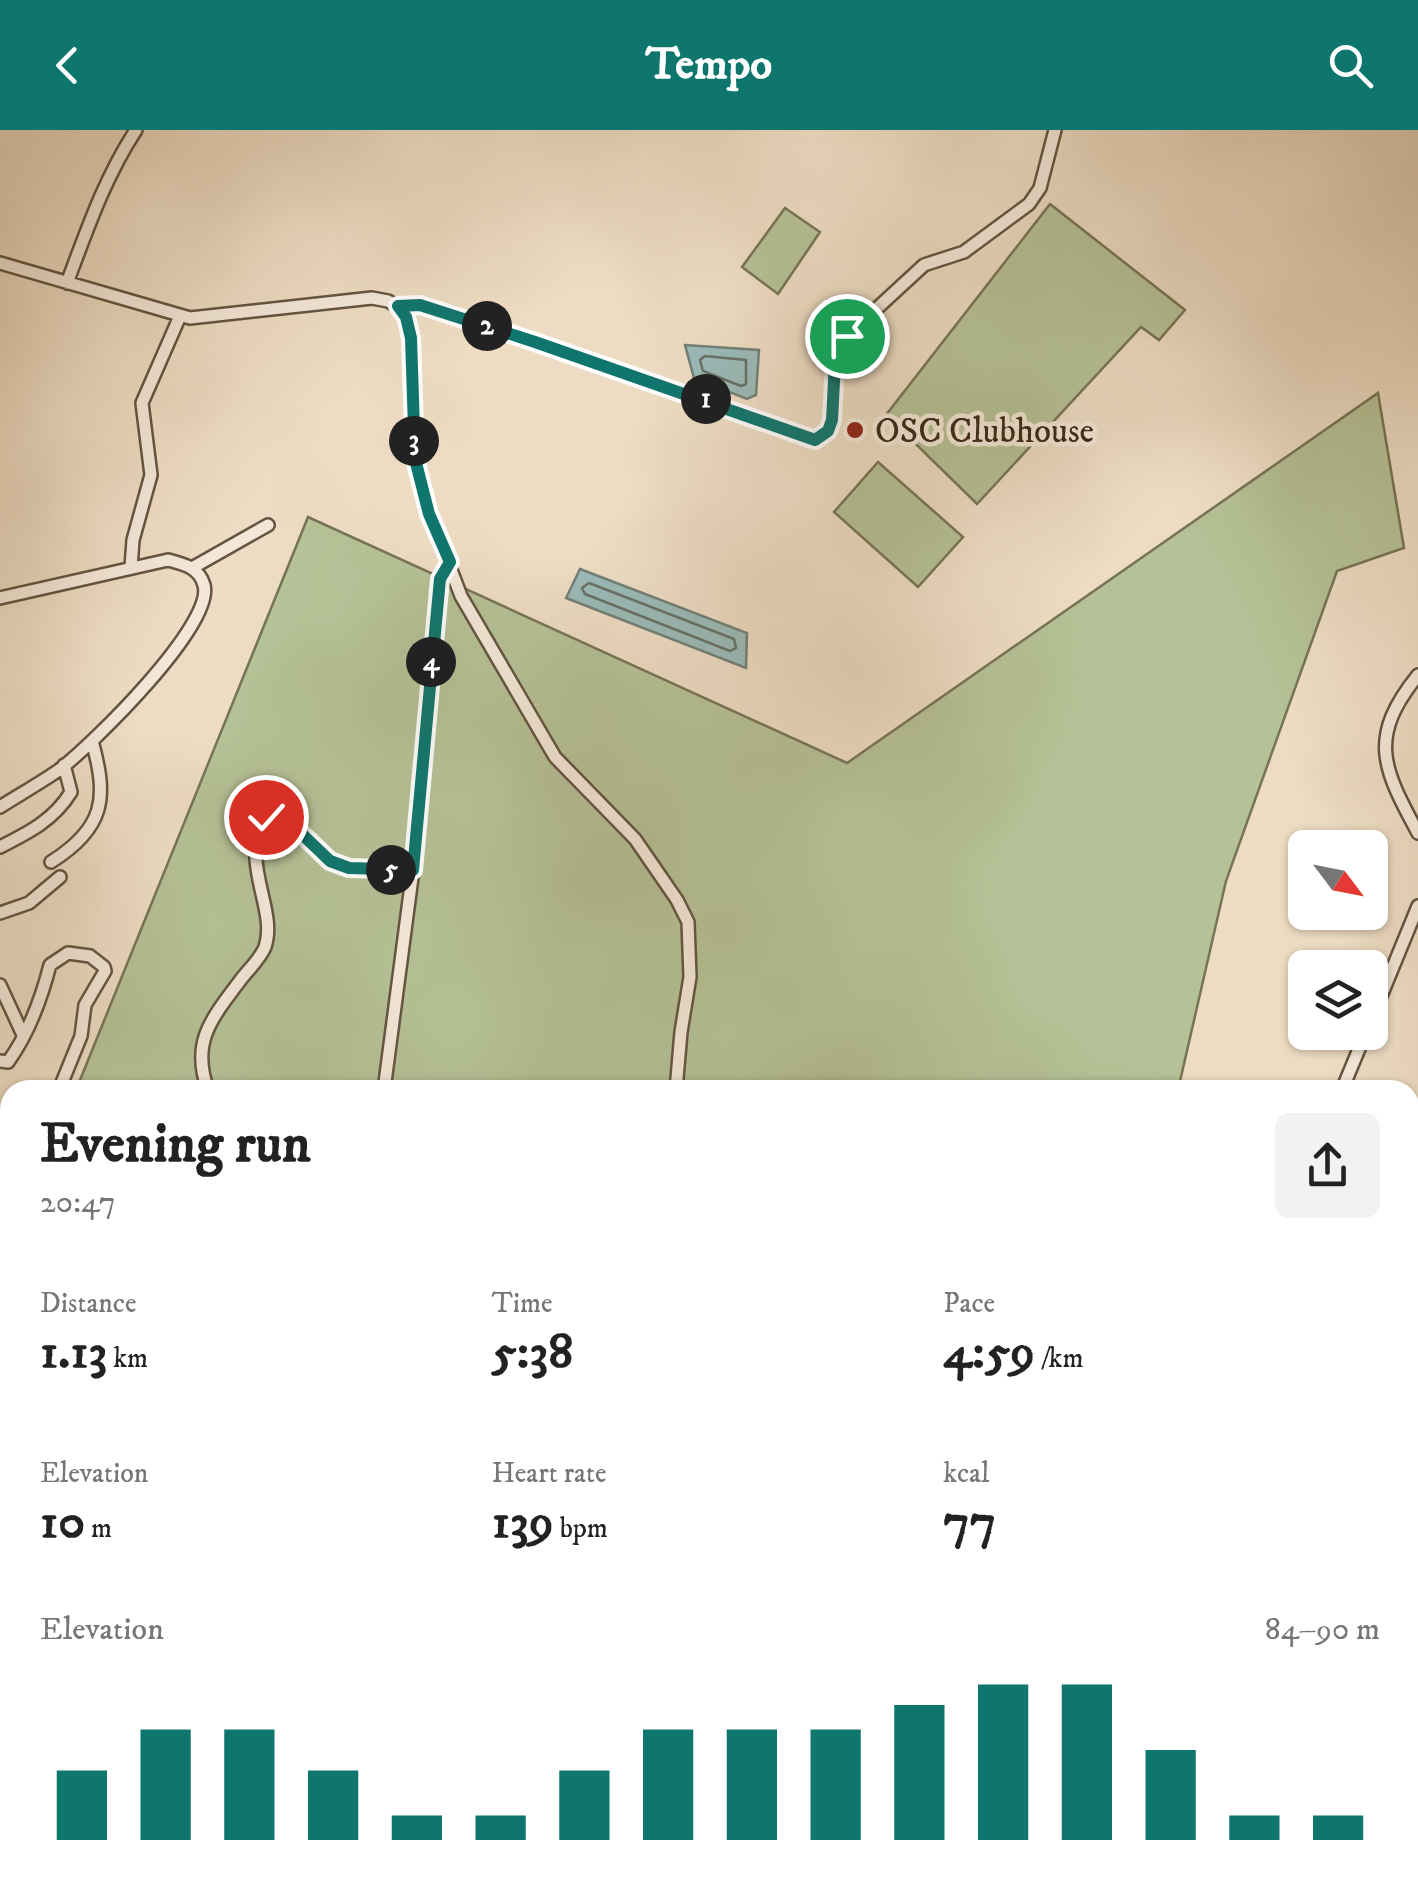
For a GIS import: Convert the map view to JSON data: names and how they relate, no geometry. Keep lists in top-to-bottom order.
{
  "places": ["OSC Clubhouse"],
  "north": "bottom right",
  "page": {
    "header": "Tempo",
    "pins": [
      "2",
      "1",
      "3",
      "4",
      "5"
    ],
    "heading": ["Evening run", "20:47"],
    "stats": [
      ["Distance", "1.13 km"],
      ["Time", "5:38"],
      ["Pace", "4:59 /km"],
      ["Elevation", "10 m"],
      ["Heart rate", "139 bpm"],
      ["kcal", "77"]
    ],
    "chart": ["Elevation", "84–90 m"]
  }
}
